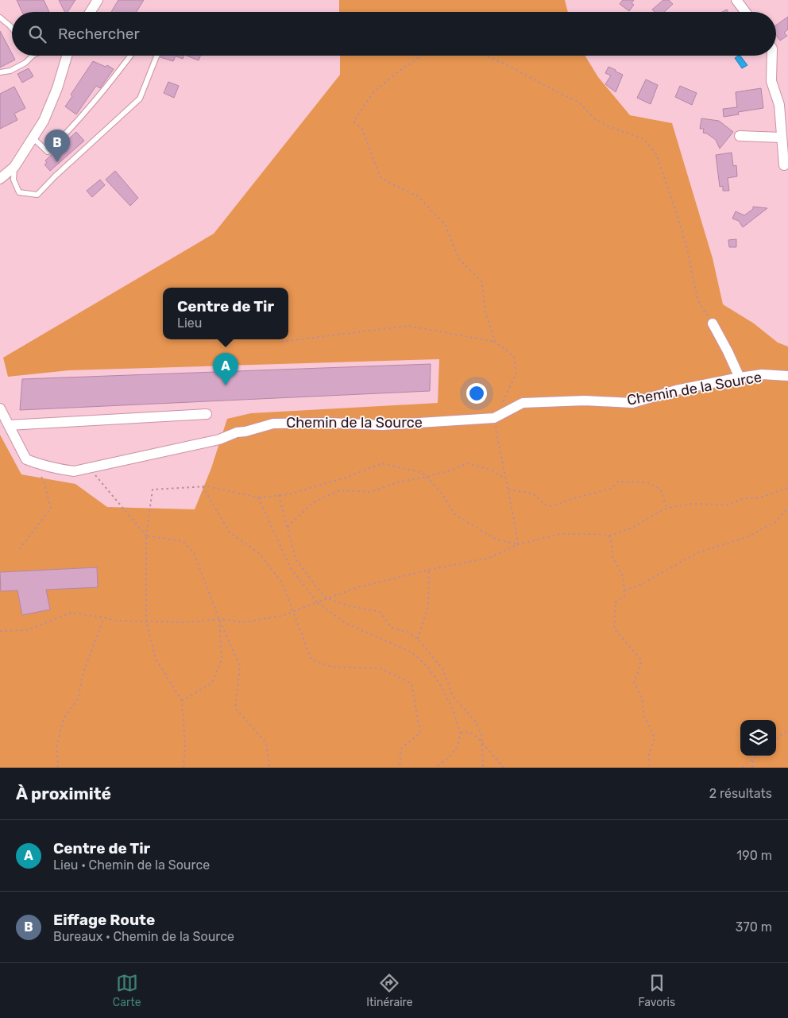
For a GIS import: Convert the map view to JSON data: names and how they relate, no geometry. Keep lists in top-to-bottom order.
{
  "streets": {
    "street": ["Chemin de la Source"]
  },
  "page": {
    "search": "Rechercher",
    "pins": ["B", "A"],
    "popup": ["Centre de Tir", "Lieu"],
    "heading": ["À proximité", "2 résultats"],
    "list": [
      {
        "mark": "A",
        "name": "Centre de Tir",
        "note": "Lieu · Chemin de la Source",
        "value": "190 m"
      },
      {
        "mark": "B",
        "name": "Eiffage Route",
        "note": "Bureaux · Chemin de la Source",
        "value": "370 m"
      }
    ],
    "nav": ["Carte", "Itinéraire", "Favoris"]
  }
}
